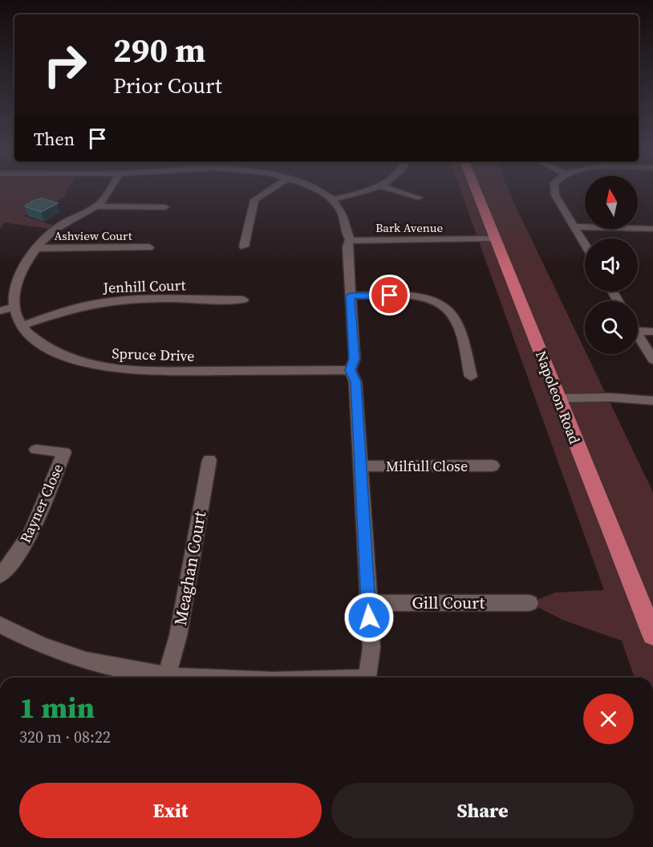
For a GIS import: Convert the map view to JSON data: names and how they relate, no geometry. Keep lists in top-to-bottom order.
{
  "streets": {
    "main road": ["Napoleon Road"],
    "street": [
      "Bark Avenue",
      "Ashview Court",
      "Jenhill Court",
      "Spruce Drive",
      "Milfull Close",
      "Rayner Close",
      "Meaghan Court",
      "Gill Court"
    ]
  },
  "crossings": [
    ["Bark Avenue", "Napoleon Road"],
    ["Jenhill Court", "Spruce Drive"]
  ],
  "north": "top",
  "page": {
    "turn": ["290 m", "Prior Court"],
    "then": "Then",
    "heading": ["1 min", "320 m · 08:22"],
    "buttons": ["Exit", "Share"]
  }
}
